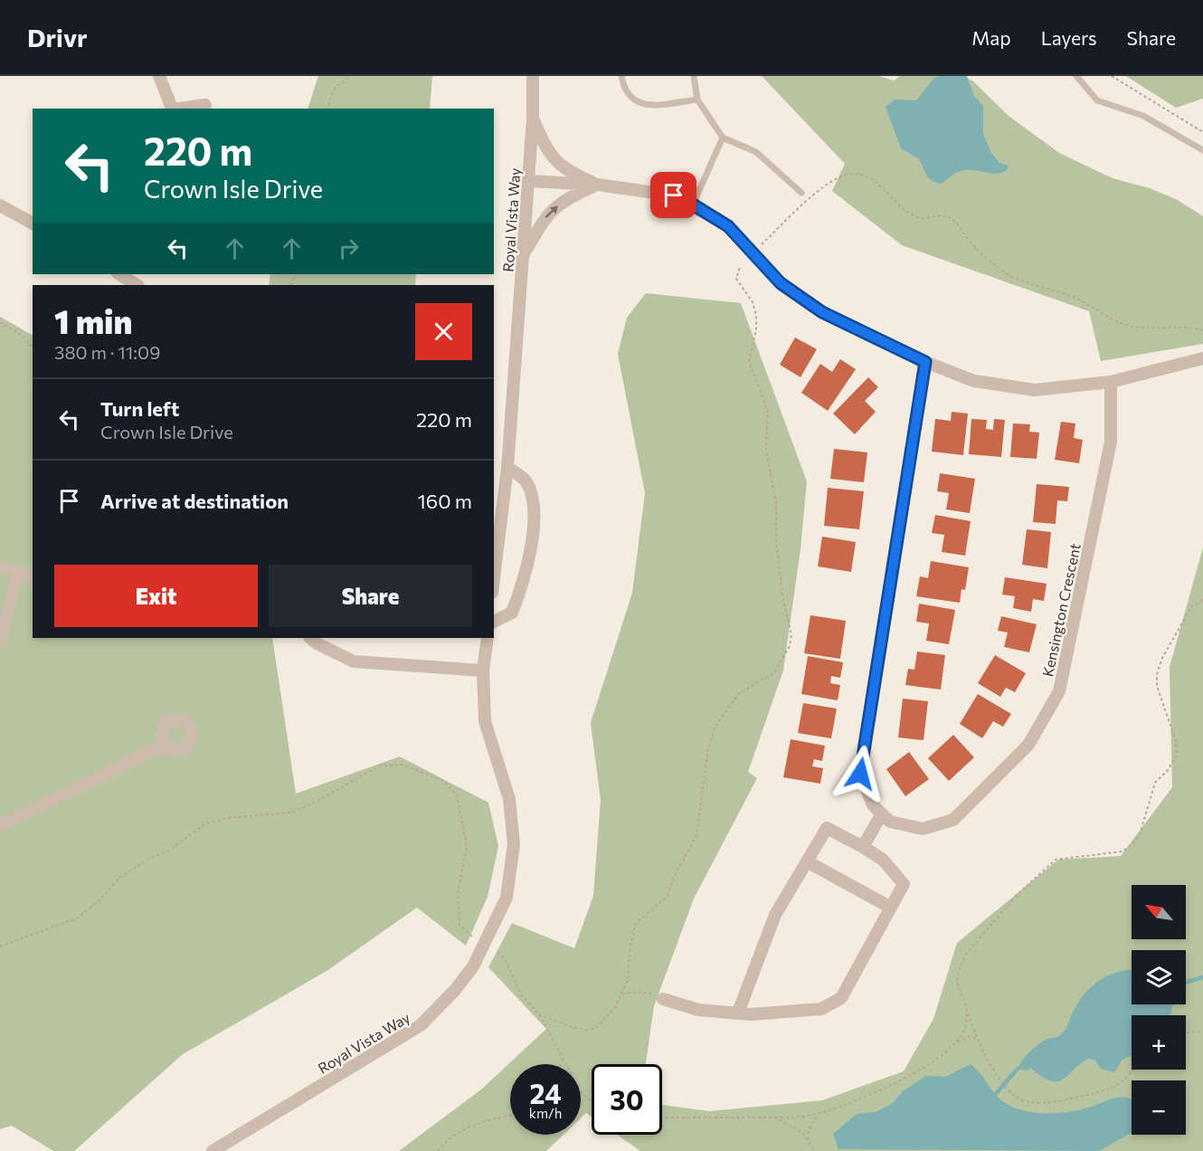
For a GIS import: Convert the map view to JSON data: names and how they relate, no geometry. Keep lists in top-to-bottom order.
{
  "streets": {
    "street": ["Royal Vista Way", "Kensington Crescent"]
  },
  "north": "top left",
  "page": {
    "header": "Drivr",
    "nav": ["Map", "Layers", "Share"],
    "turn": ["220 m", "Crown Isle Drive"],
    "heading": ["1 min", "380 m · 11:09"],
    "list": [
      {
        "name": "Turn left",
        "note": "Crown Isle Drive",
        "value": "220 m"
      },
      {
        "name": "Arrive at destination",
        "value": "160 m"
      }
    ],
    "buttons": ["Exit", "Share"],
    "map_buttons": ["+", "−"],
    "speed": "24 km/h",
    "limit": "30"
  }
}
